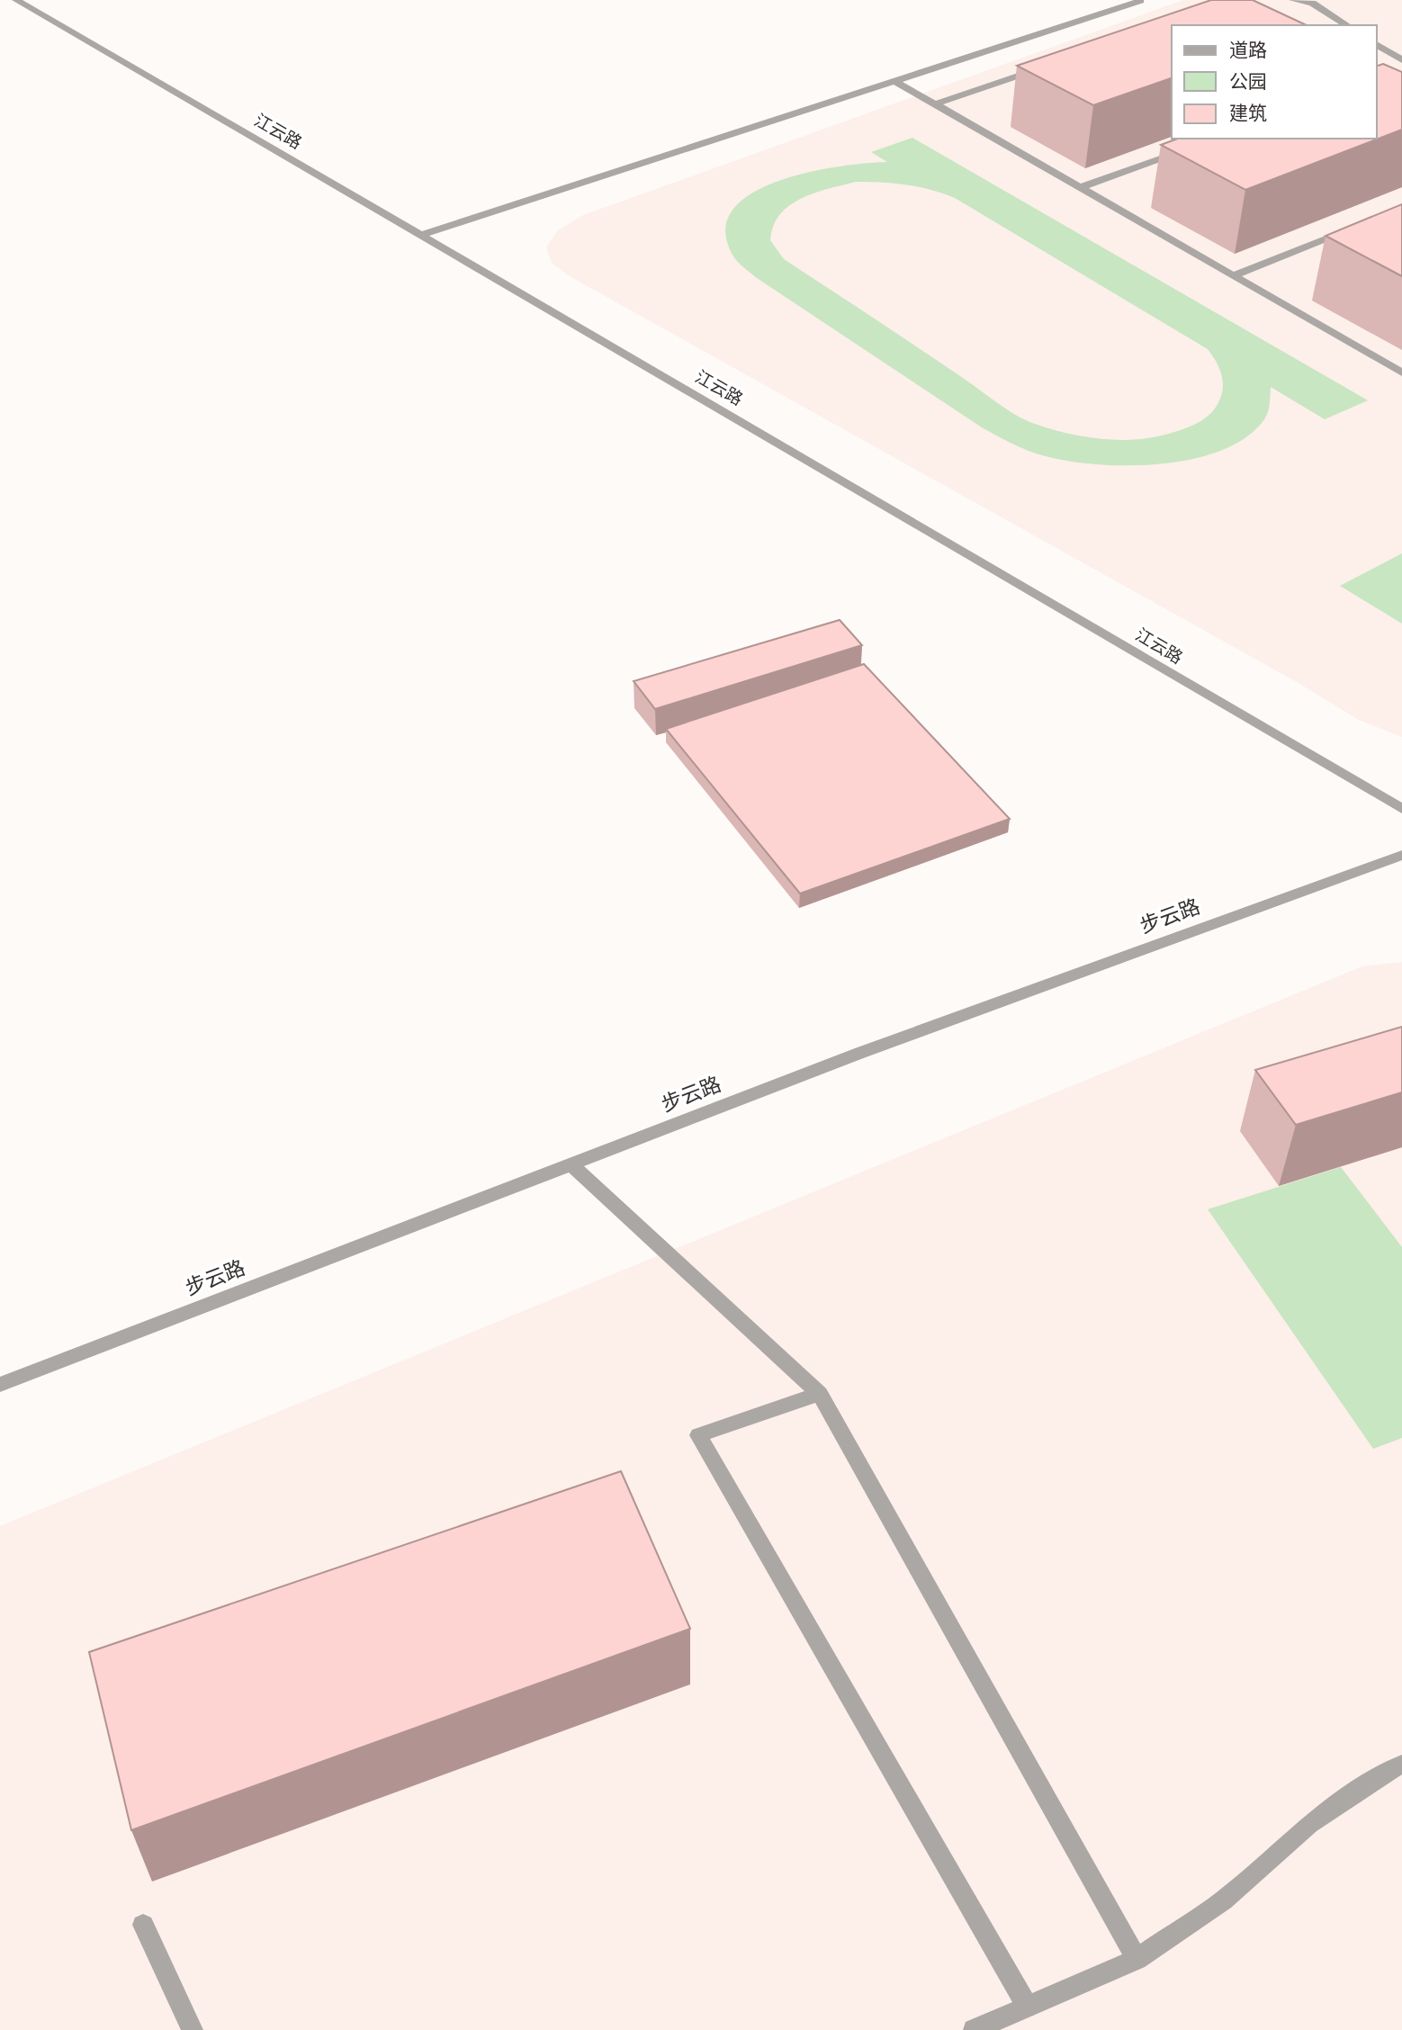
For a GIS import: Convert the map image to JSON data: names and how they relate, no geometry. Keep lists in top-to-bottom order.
{
  "streets": {
    "street": ["江云路", "步云路"]
  },
  "legend": ["道路", "公园", "建筑"]
}
